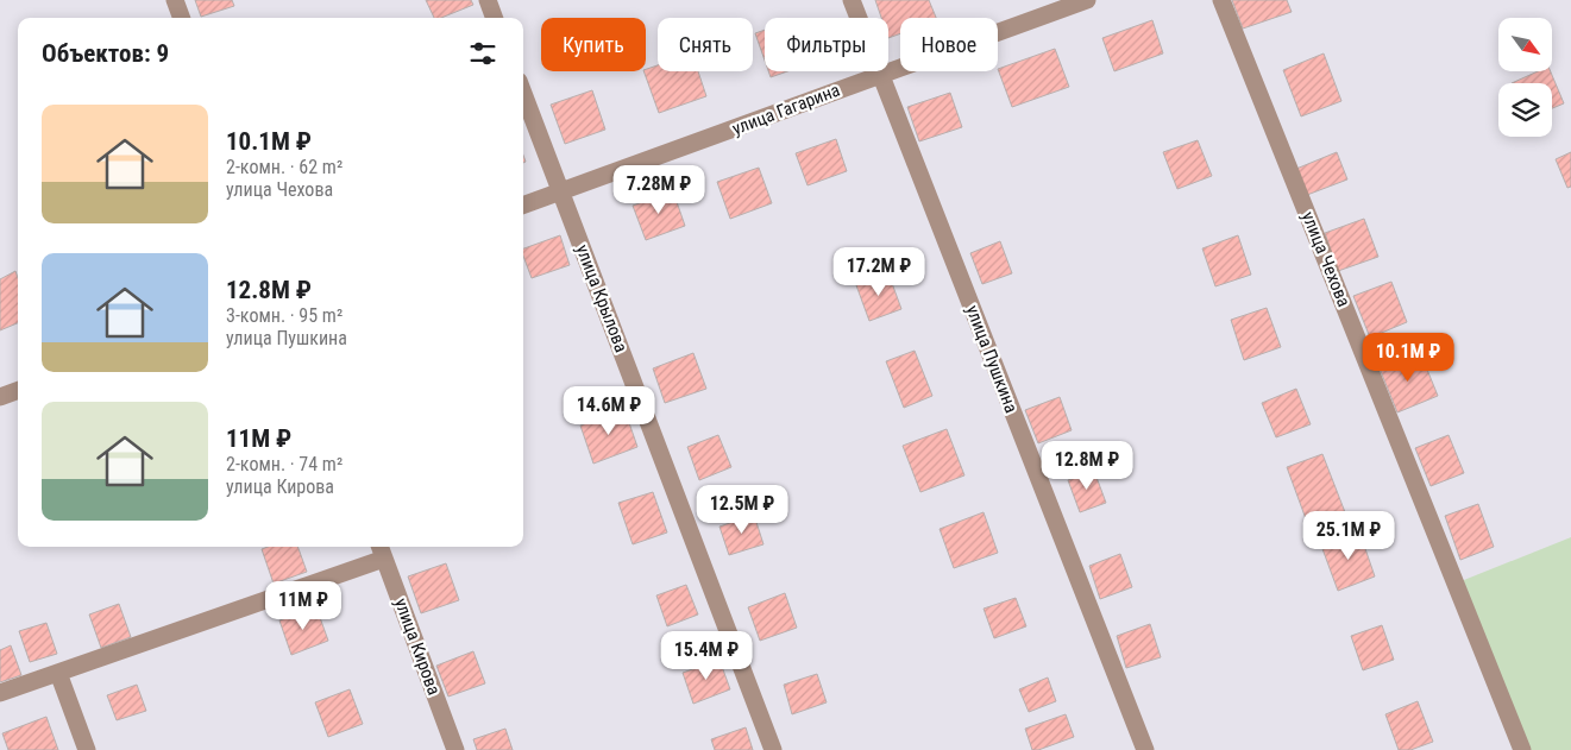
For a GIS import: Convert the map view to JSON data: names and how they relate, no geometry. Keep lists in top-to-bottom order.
{
  "streets": {
    "street": [
      "улица Гагарина",
      "улица Чехова",
      "улица Крылова",
      "улица Пушкина",
      "улица Кирова"
    ]
  },
  "crossings": [
    ["улица Гагарина", "улица Крылова"],
    ["улица Гагарина", "улица Пушкина"]
  ],
  "north": "bottom right",
  "page": {
    "chip": [
      "Купить",
      "Снять",
      "Фильтры",
      "Новое"
    ],
    "heading": "Объектов: 9",
    "list": [
      {
        "name": "10.1M ₽",
        "note": "2-комн. · 62 m² · улица Чехова"
      },
      {
        "name": "12.8M ₽",
        "note": "3-комн. · 95 m² · улица Пушкина"
      },
      {
        "name": "11M ₽",
        "note": "2-комн. · 74 m² · улица Кирова"
      }
    ],
    "price": [
      "7.28M ₽",
      "17.2M ₽",
      "10.1M ₽",
      "14.6M ₽",
      "12.8M ₽",
      "12.5M ₽",
      "25.1M ₽",
      "11M ₽",
      "15.4M ₽"
    ]
  }
}
